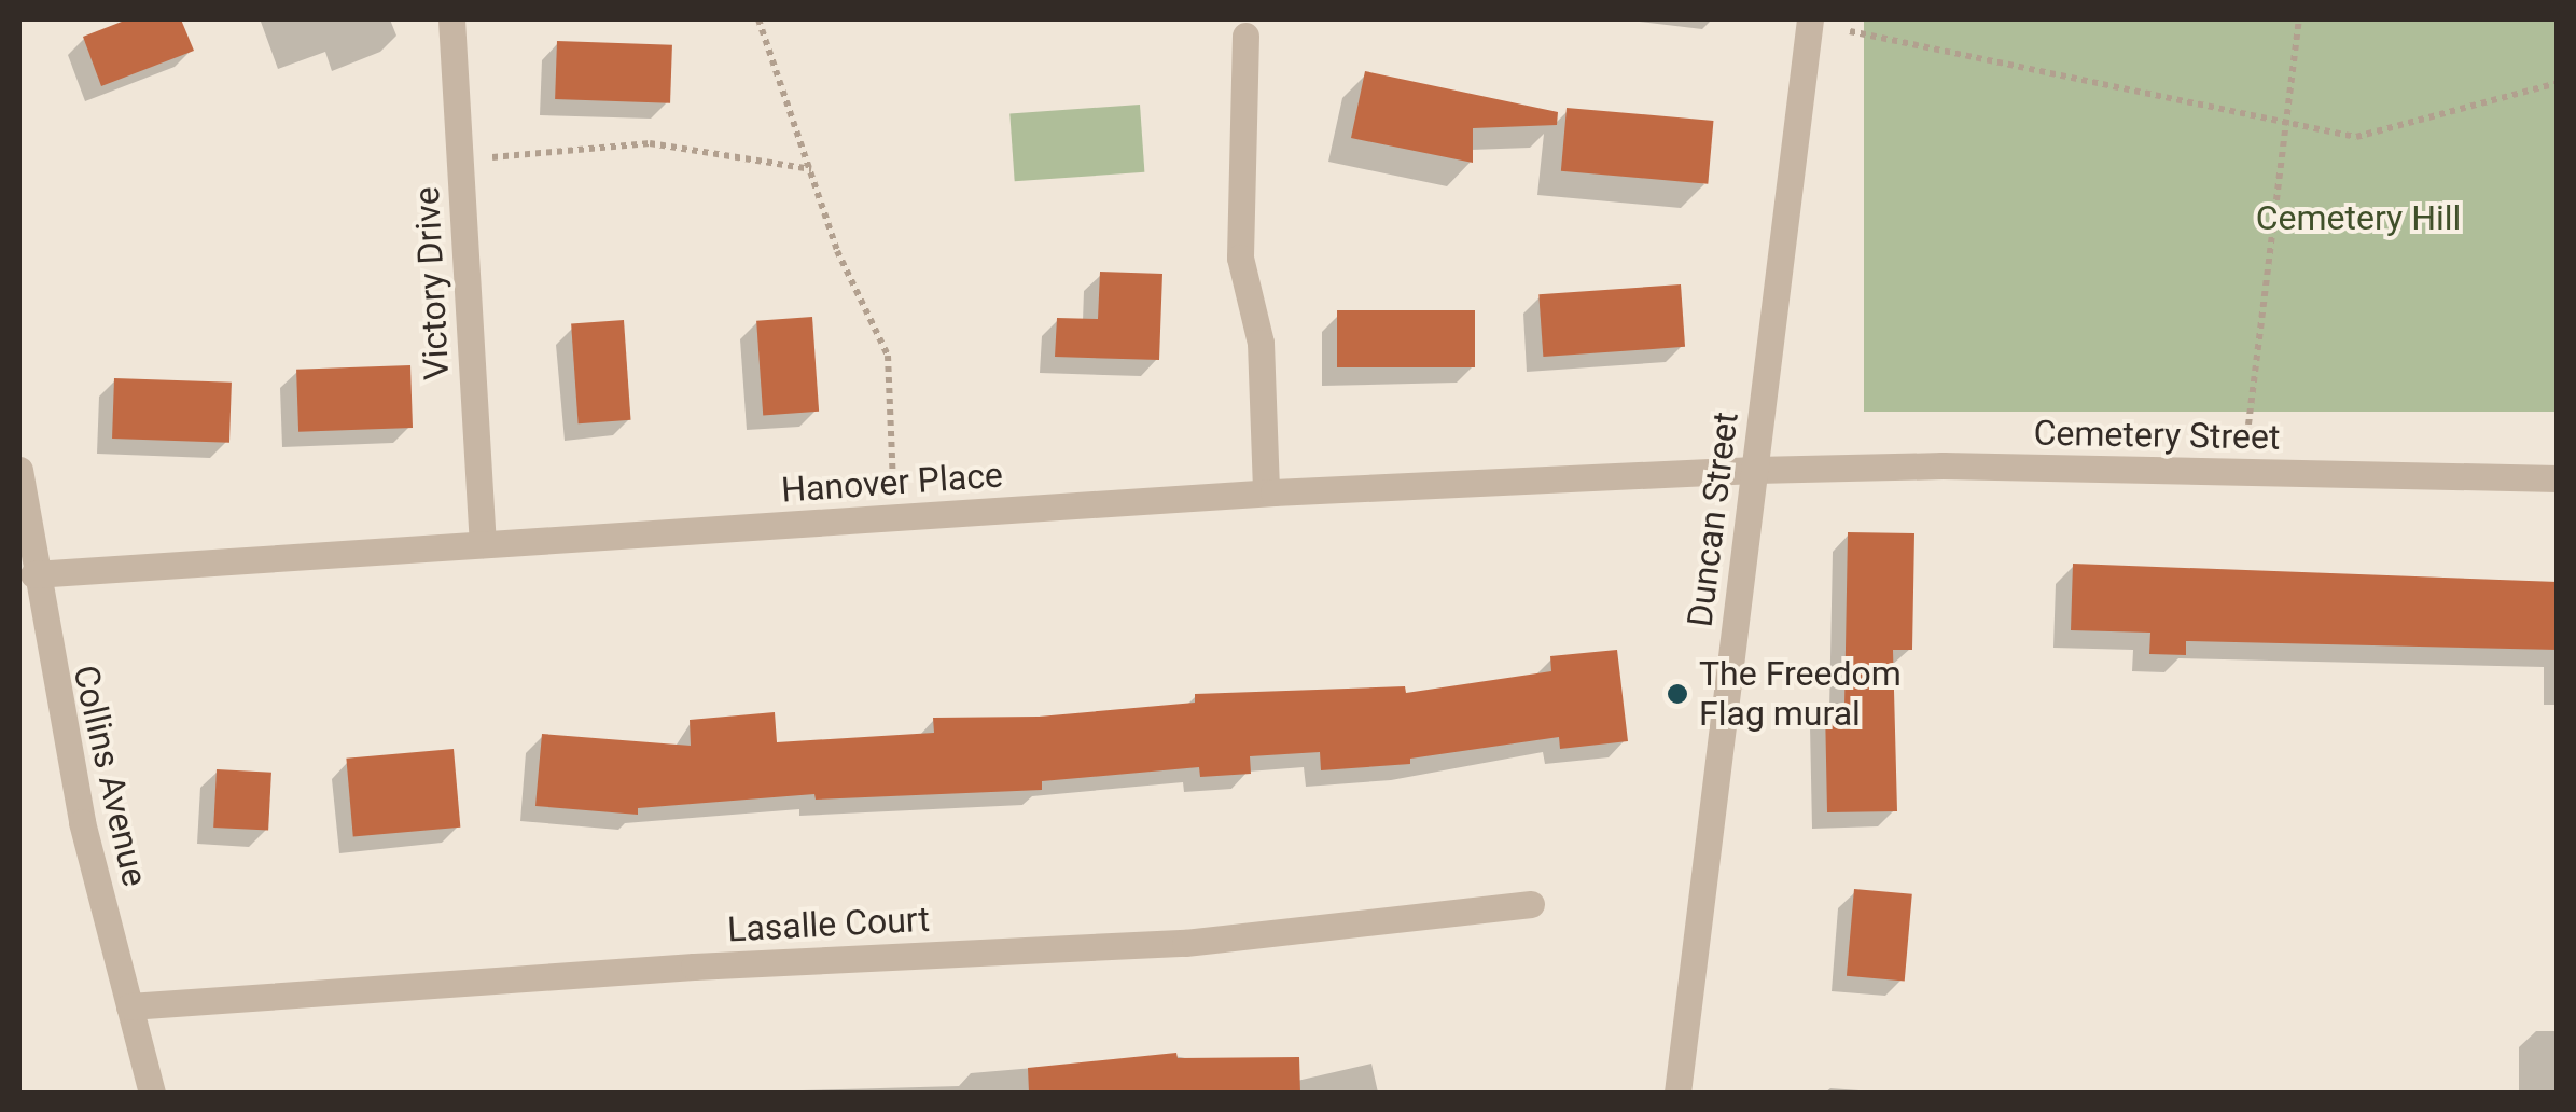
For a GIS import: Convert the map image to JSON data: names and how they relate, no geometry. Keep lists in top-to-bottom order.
{
  "streets": {
    "street": [
      "Victory Drive",
      "Cemetery Street",
      "Hanover Place",
      "Duncan Street",
      "Collins Avenue",
      "Lasalle Court"
    ]
  },
  "crossings": [
    ["Victory Drive", "Hanover Place"],
    ["Cemetery Street", "Hanover Place"],
    ["Cemetery Street", "Duncan Street"],
    ["Hanover Place", "Duncan Street"],
    ["Hanover Place", "Collins Avenue"],
    ["Collins Avenue", "Lasalle Court"]
  ],
  "parks": ["Cemetery Hill"],
  "places": ["The Freedom Flag mural"]
}
